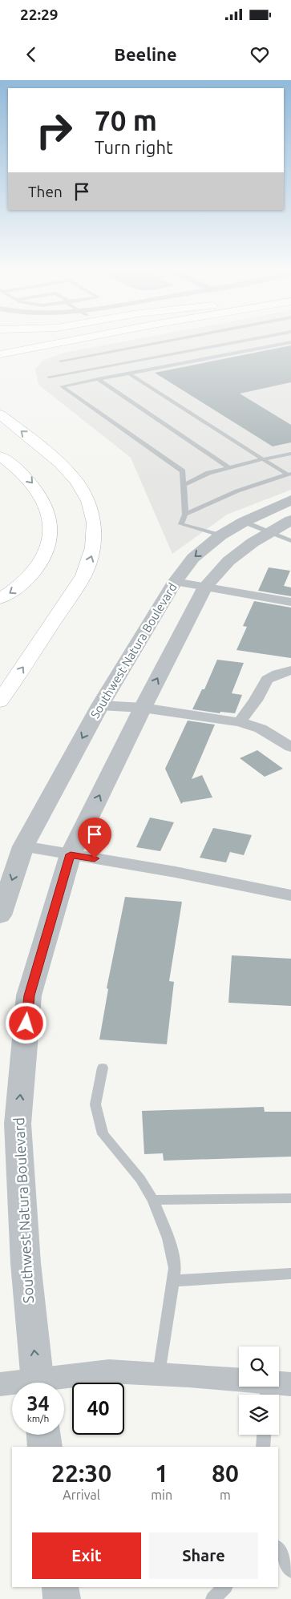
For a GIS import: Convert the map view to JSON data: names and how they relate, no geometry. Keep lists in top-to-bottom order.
{
  "streets": {
    "street": ["Southwest Natura Boulevard"]
  },
  "page": {
    "status": "22:29",
    "header": "Beeline",
    "turn": ["70 m", "Turn right"],
    "then": "Then",
    "speed": "34 km/h",
    "limit": "40",
    "eta": [
      "22:30",
      "Arrival",
      "1",
      "min",
      "80",
      "m"
    ],
    "buttons": ["Exit", "Share"]
  }
}
